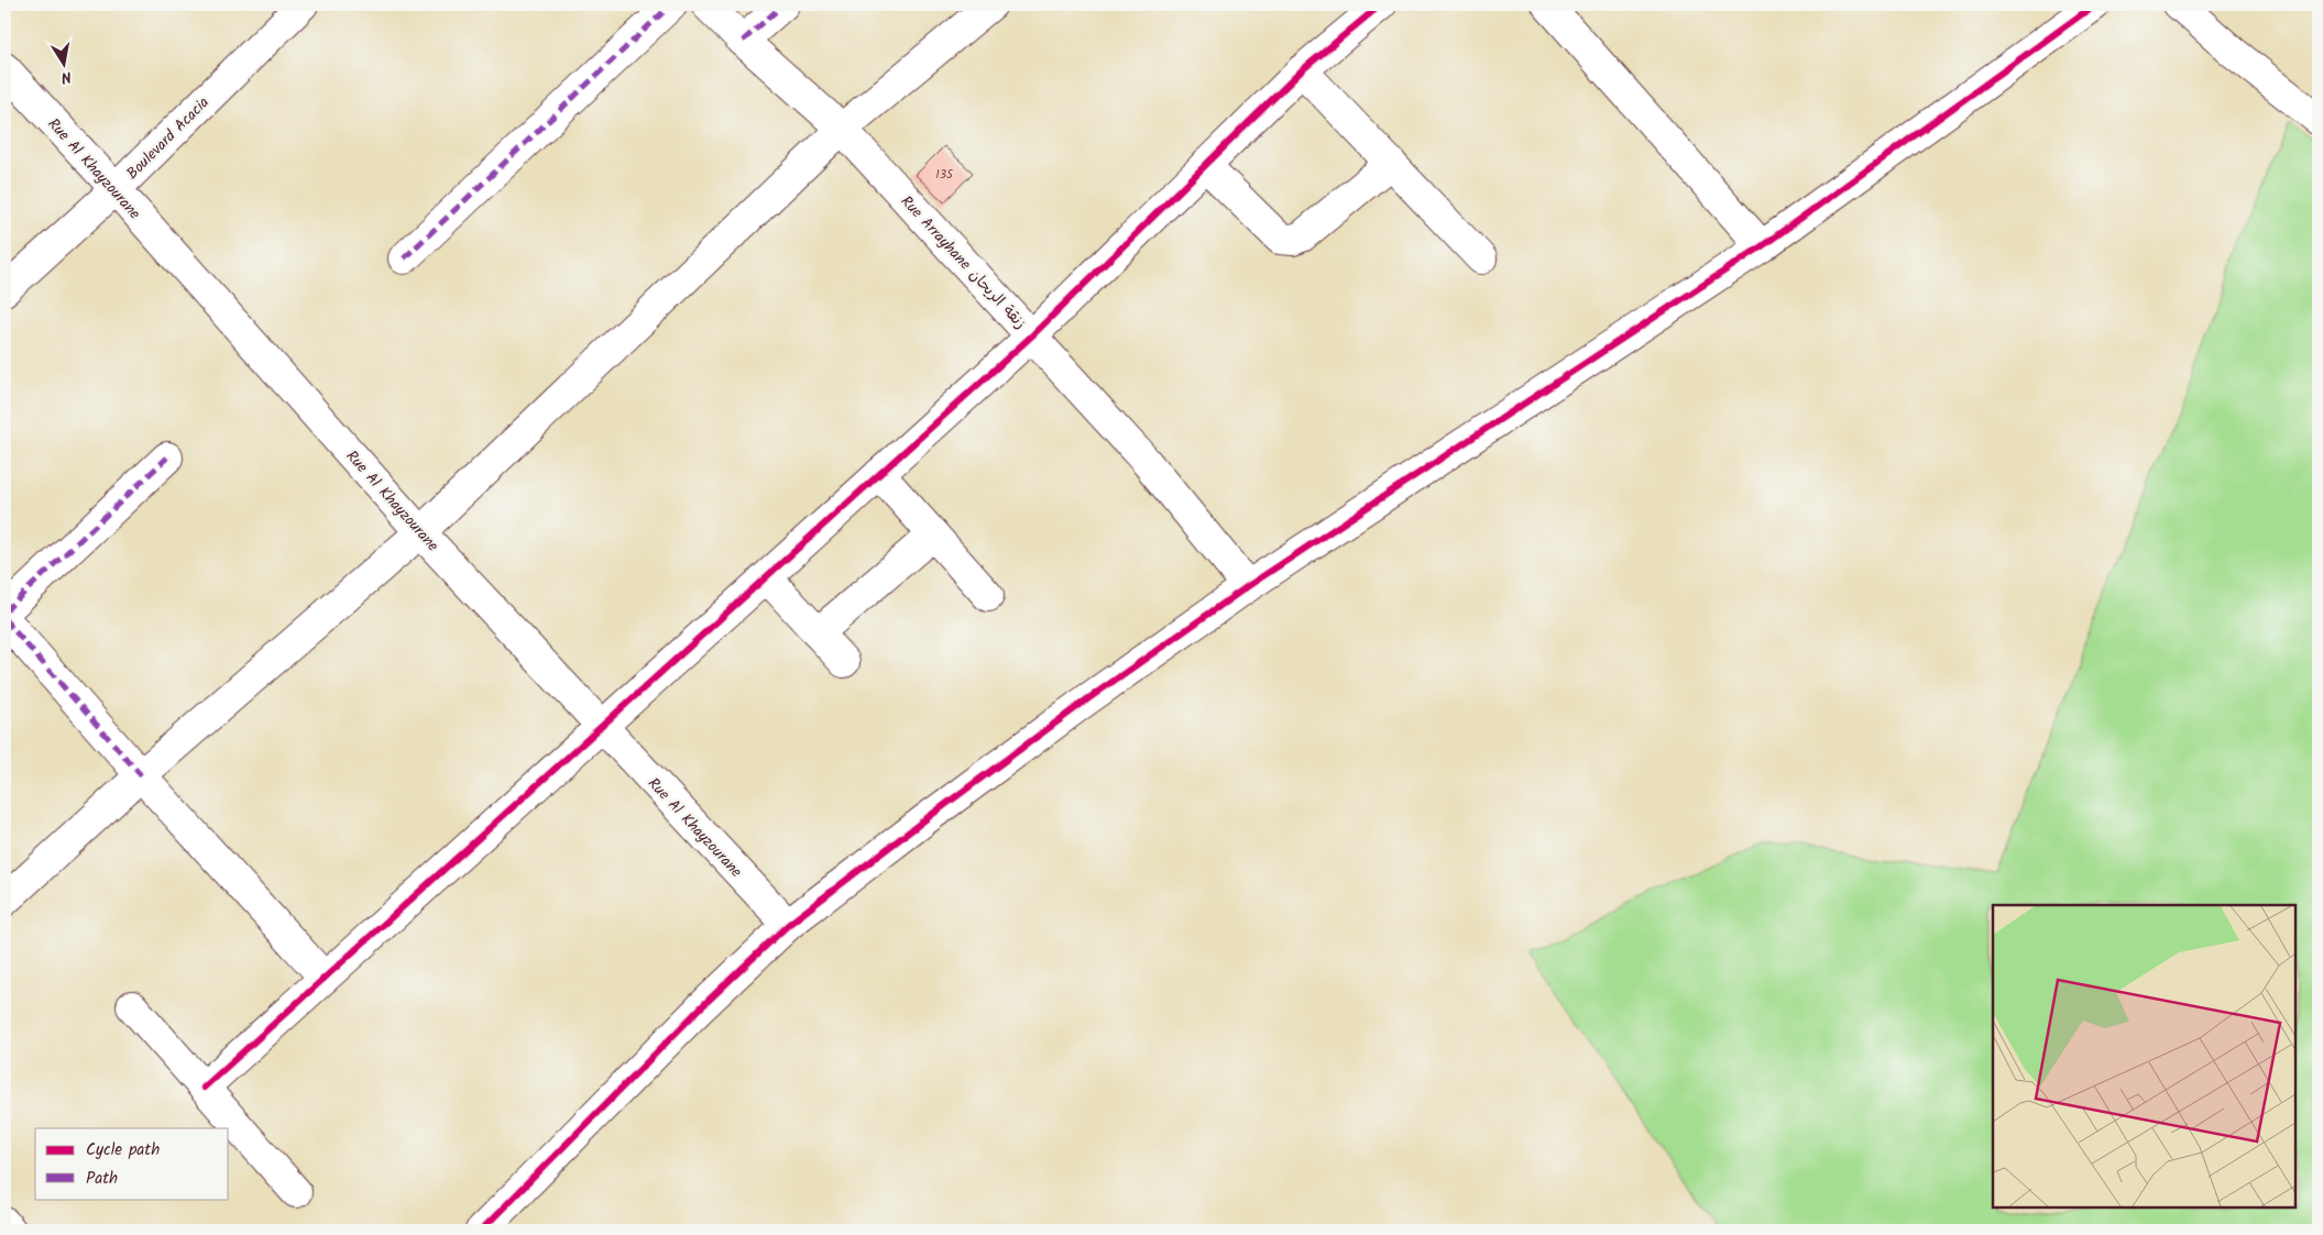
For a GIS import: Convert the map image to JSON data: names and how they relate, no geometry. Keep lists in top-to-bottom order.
{
  "streets": {
    "street": ["Boulevard Acacia", "Rue Al Khayzourane", "Rue Arrayhane زنقة الريحان"]
  },
  "crossings": [
    ["Boulevard Acacia", "Rue Al Khayzourane"]
  ],
  "house_numbers": ["135"],
  "legend": ["Cycle path", "Path"],
  "north": "bottom"
}
